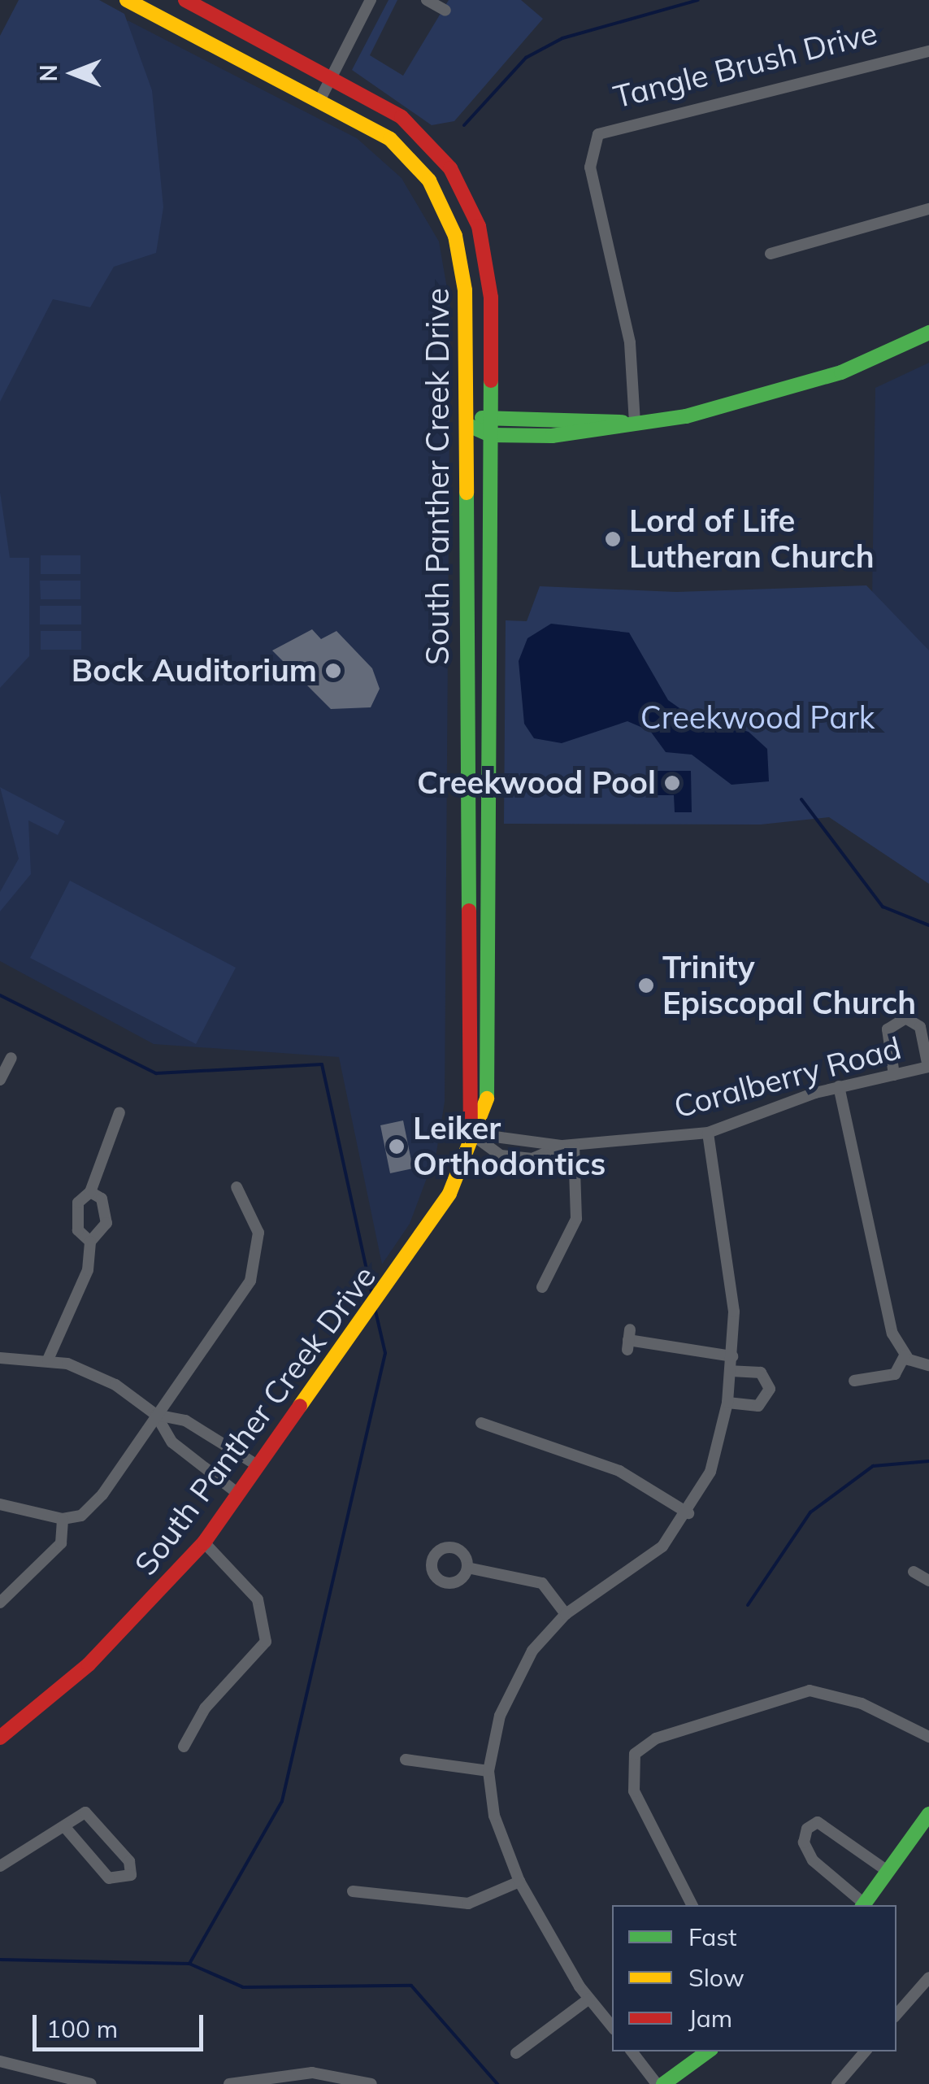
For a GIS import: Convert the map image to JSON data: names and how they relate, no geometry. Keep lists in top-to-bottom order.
{
  "streets": {
    "street": ["Tangle Brush Drive", "South Panther Creek Drive", "Coralberry Road"]
  },
  "crossings": [
    ["South Panther Creek Drive", "Coralberry Road"]
  ],
  "parks": ["Creekwood Park"],
  "places": [
    "Lord of Life Lutheran Church",
    "Bock Auditorium",
    "Creekwood Pool",
    "Trinity Episcopal Church",
    "Leiker Orthodontics"
  ],
  "legend": ["Fast", "Slow", "Jam"],
  "scale_bar": "100 m",
  "north": "left"
}
